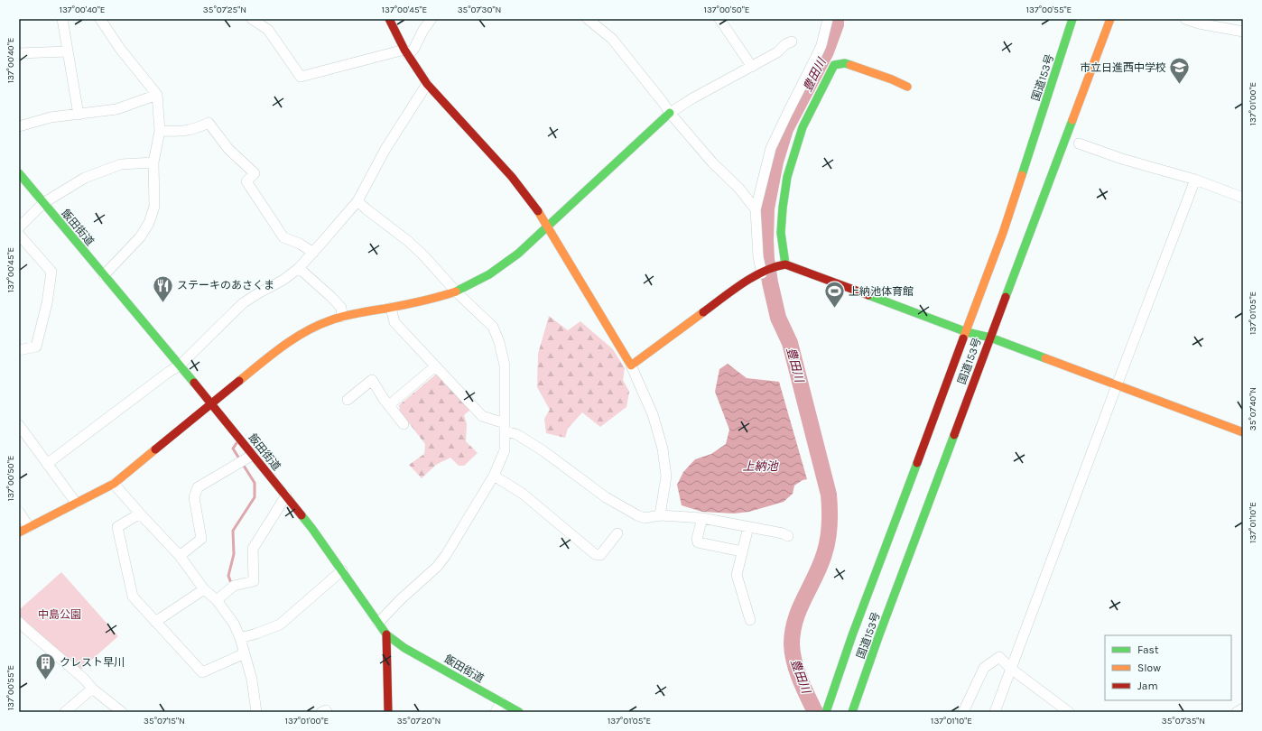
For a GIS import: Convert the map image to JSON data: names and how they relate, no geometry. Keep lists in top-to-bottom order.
{
  "streets": {
    "main road": ["国道153号", "飯田街道"]
  },
  "water": ["豊田川", "上納池"],
  "parks": ["中島公園"],
  "places": {
    "school or university": ["市立日進西中学校"],
    "restaurant": ["ステーキのあさくま"],
    "sports": ["上納池体育館"],
    "building": ["クレスト早川"]
  },
  "legend": ["Fast", "Slow", "Jam"],
  "coordinates": [
    "137°00'40\"E",
    "35°07'25\"N",
    "137°00'45\"E",
    "35°07'30\"N",
    "137°00'50\"E",
    "137°00'55\"E",
    "137°01'00\"E",
    "137°01'05\"E",
    "35°07'40\"N",
    "137°01'10\"E",
    "35°07'15\"N",
    "35°07'20\"N",
    "35°07'35\"N"
  ]
}
